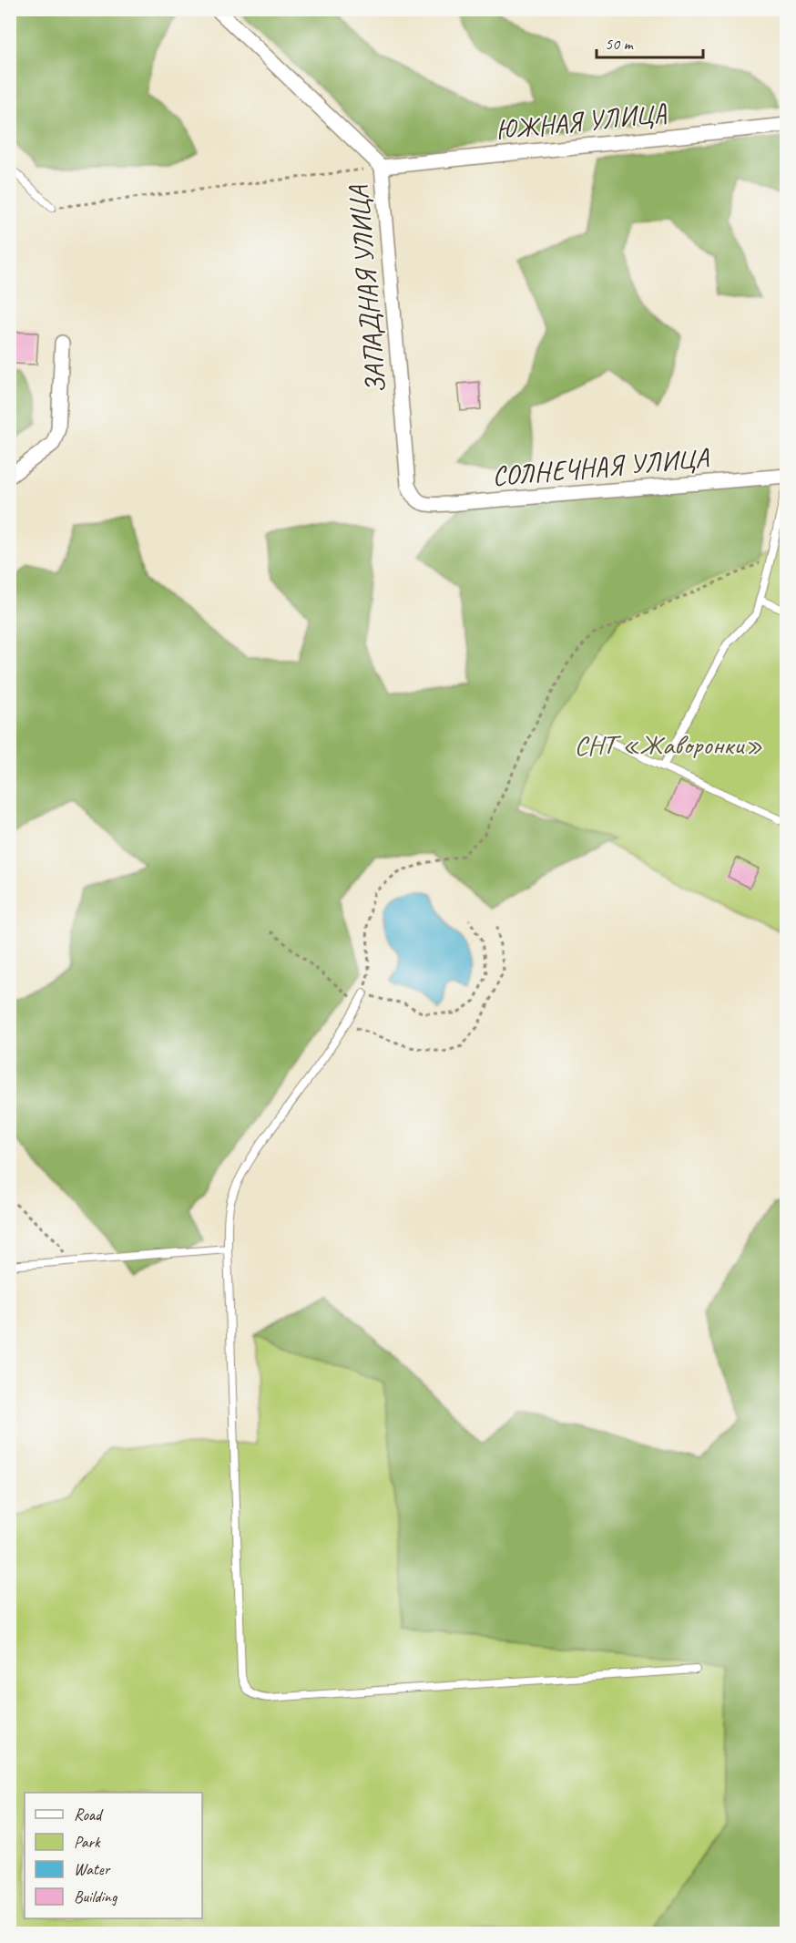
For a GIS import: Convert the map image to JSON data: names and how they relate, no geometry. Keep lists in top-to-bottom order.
{
  "streets": {
    "street": ["ЮЖНАЯ УЛИЦА", "ЗАПАДНАЯ УЛИЦА", "СОЛНЕЧНАЯ УЛИЦА"]
  },
  "crossings": [
    ["ЮЖНАЯ УЛИЦА", "ЗАПАДНАЯ УЛИЦА"],
    ["ЗАПАДНАЯ УЛИЦА", "СОЛНЕЧНАЯ УЛИЦА"]
  ],
  "parks": ["СНТ «Жаворонки»"],
  "legend": [
    "Road",
    "Park",
    "Water",
    "Building"
  ],
  "scale_bar": "50 m"
}
